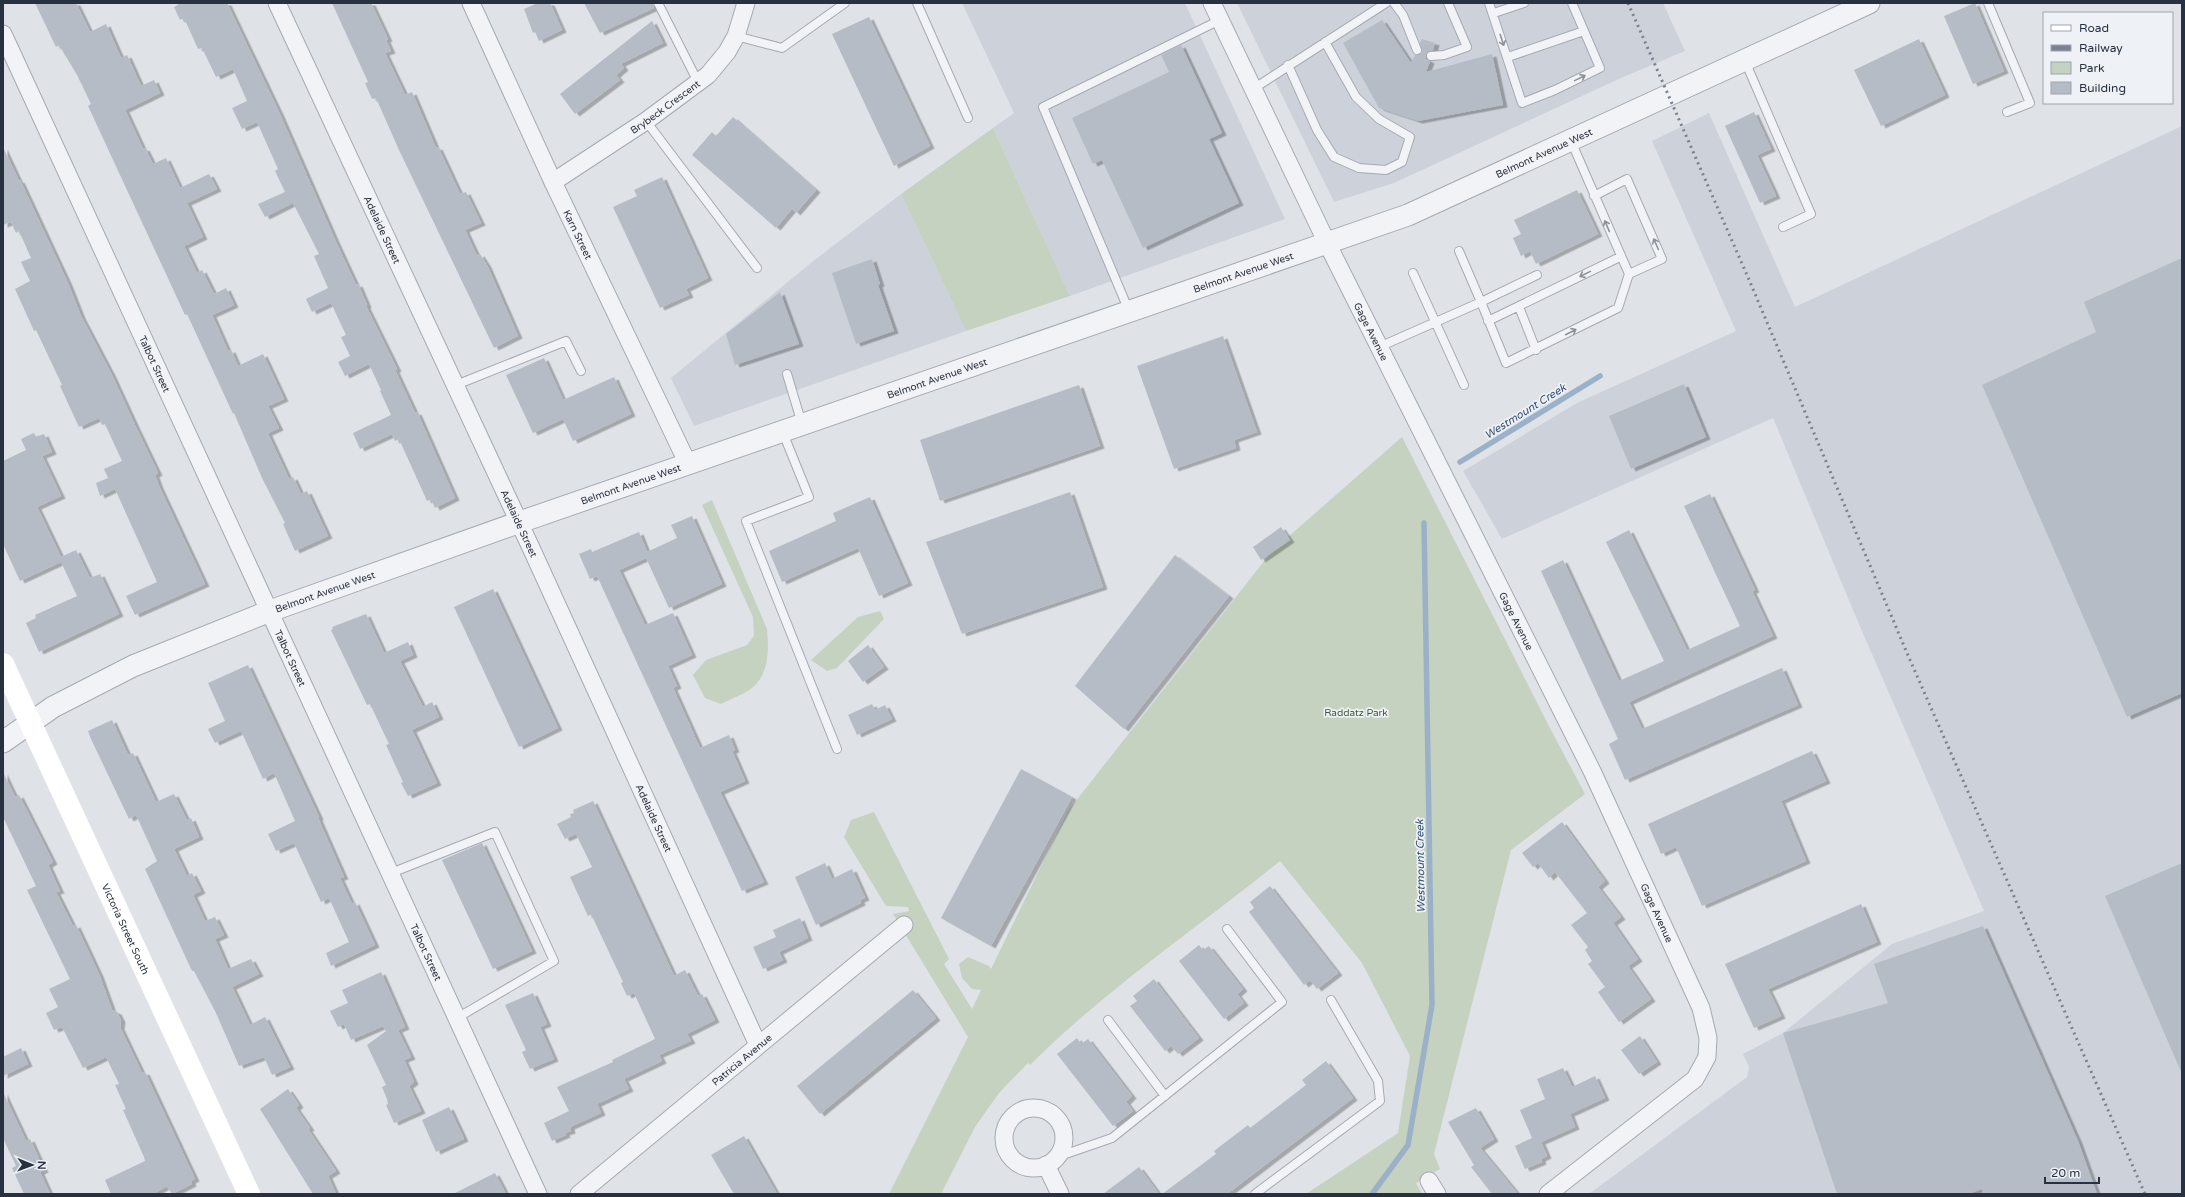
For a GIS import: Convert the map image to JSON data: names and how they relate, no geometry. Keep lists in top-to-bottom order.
{
  "streets": {
    "main road": ["Victoria Street South"],
    "street": [
      "Brybeck Crescent",
      "Belmont Avenue West",
      "Adelaide Street",
      "Karn Street",
      "Gage Avenue",
      "Talbot Street",
      "Patricia Avenue"
    ]
  },
  "crossings": [
    ["Brybeck Crescent", "Karn Street"],
    ["Belmont Avenue West", "Adelaide Street"],
    ["Belmont Avenue West", "Karn Street"],
    ["Belmont Avenue West", "Gage Avenue"],
    ["Belmont Avenue West", "Talbot Street"],
    ["Belmont Avenue West", "Victoria Street South"],
    ["Adelaide Street", "Patricia Avenue"]
  ],
  "water": ["Westmount Creek"],
  "parks": ["Raddatz Park"],
  "legend": [
    "Road",
    "Railway",
    "Park",
    "Building"
  ],
  "scale_bar": "20 m",
  "north": "right"
}
